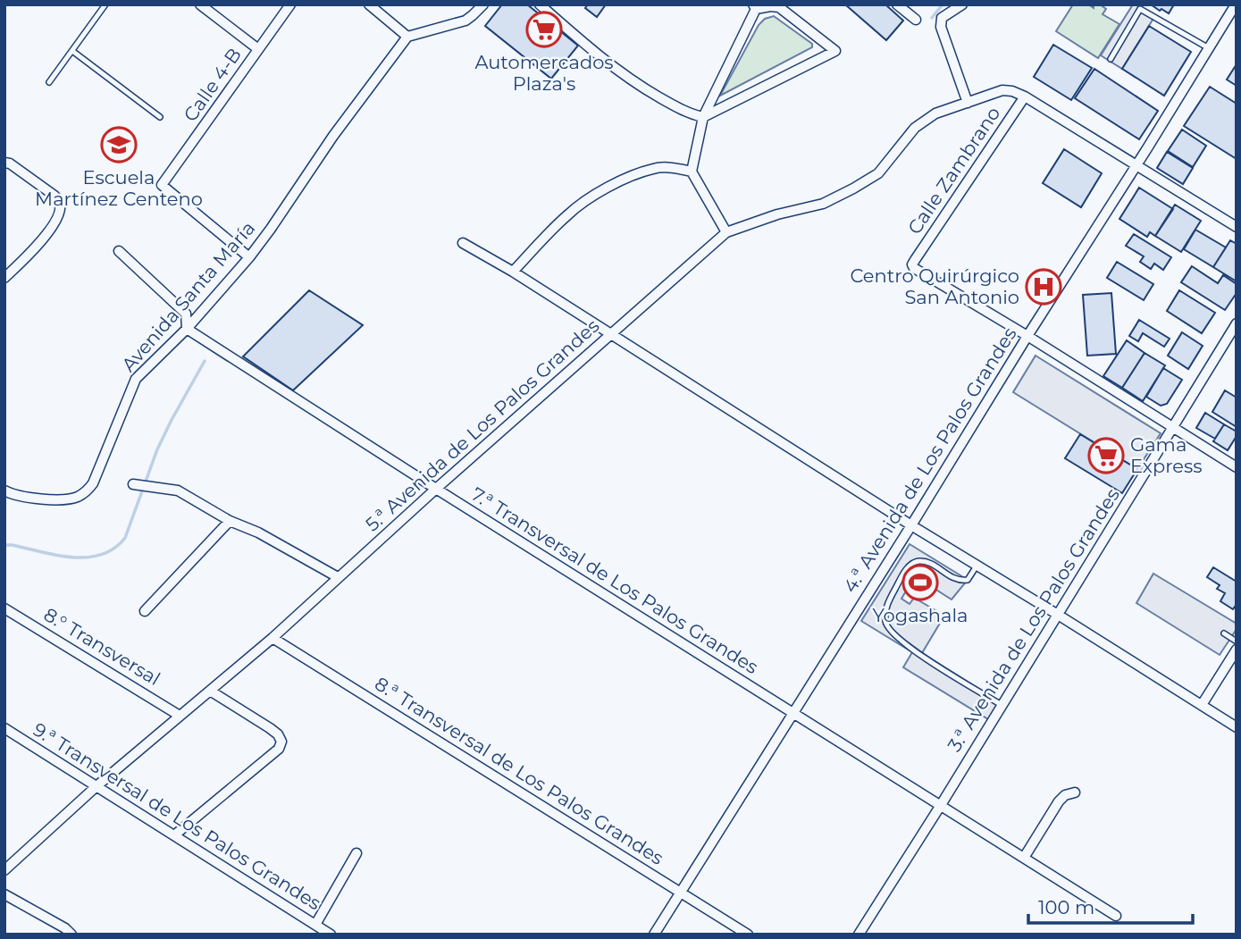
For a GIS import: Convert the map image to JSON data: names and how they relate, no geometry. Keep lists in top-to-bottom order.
{
  "streets": {
    "street": [
      "Calle 4-B",
      "Calle Zambrano",
      "Avenida Santa María",
      "5.ª Avenida de Los Palos Grandes",
      "4.ª Avenida de Los Palos Grandes",
      "7.ª Transversal de Los Palos Grandes",
      "3.ª Avenida de Los Palos Grandes",
      "8.° Transversal",
      "8.ª Transversal de Los Palos Grandes",
      "9.ª Transversal de Los Palos Grandes"
    ]
  },
  "crossings": [
    ["Calle 4-B", "Avenida Santa María"],
    ["Calle Zambrano", "5.ª Avenida de Los Palos Grandes"],
    ["Calle Zambrano", "4.ª Avenida de Los Palos Grandes"],
    ["Avenida Santa María", "7.ª Transversal de Los Palos Grandes"],
    ["5.ª Avenida de Los Palos Grandes", "7.ª Transversal de Los Palos Grandes"],
    ["5.ª Avenida de Los Palos Grandes", "8.° Transversal"],
    ["5.ª Avenida de Los Palos Grandes", "8.ª Transversal de Los Palos Grandes"],
    ["5.ª Avenida de Los Palos Grandes", "9.ª Transversal de Los Palos Grandes"],
    ["4.ª Avenida de Los Palos Grandes", "7.ª Transversal de Los Palos Grandes"],
    ["4.ª Avenida de Los Palos Grandes", "8.ª Transversal de Los Palos Grandes"],
    ["7.ª Transversal de Los Palos Grandes", "3.ª Avenida de Los Palos Grandes"]
  ],
  "places": {
    "supermarket": ["Automercados Plaza's", "Gama Express"],
    "school or university": ["Escuela Martínez Centeno"],
    "hospital": ["Centro Quirúrgico San Antonio"],
    "sports": ["Yogashala"]
  },
  "scale_bar": "100 m"
}
